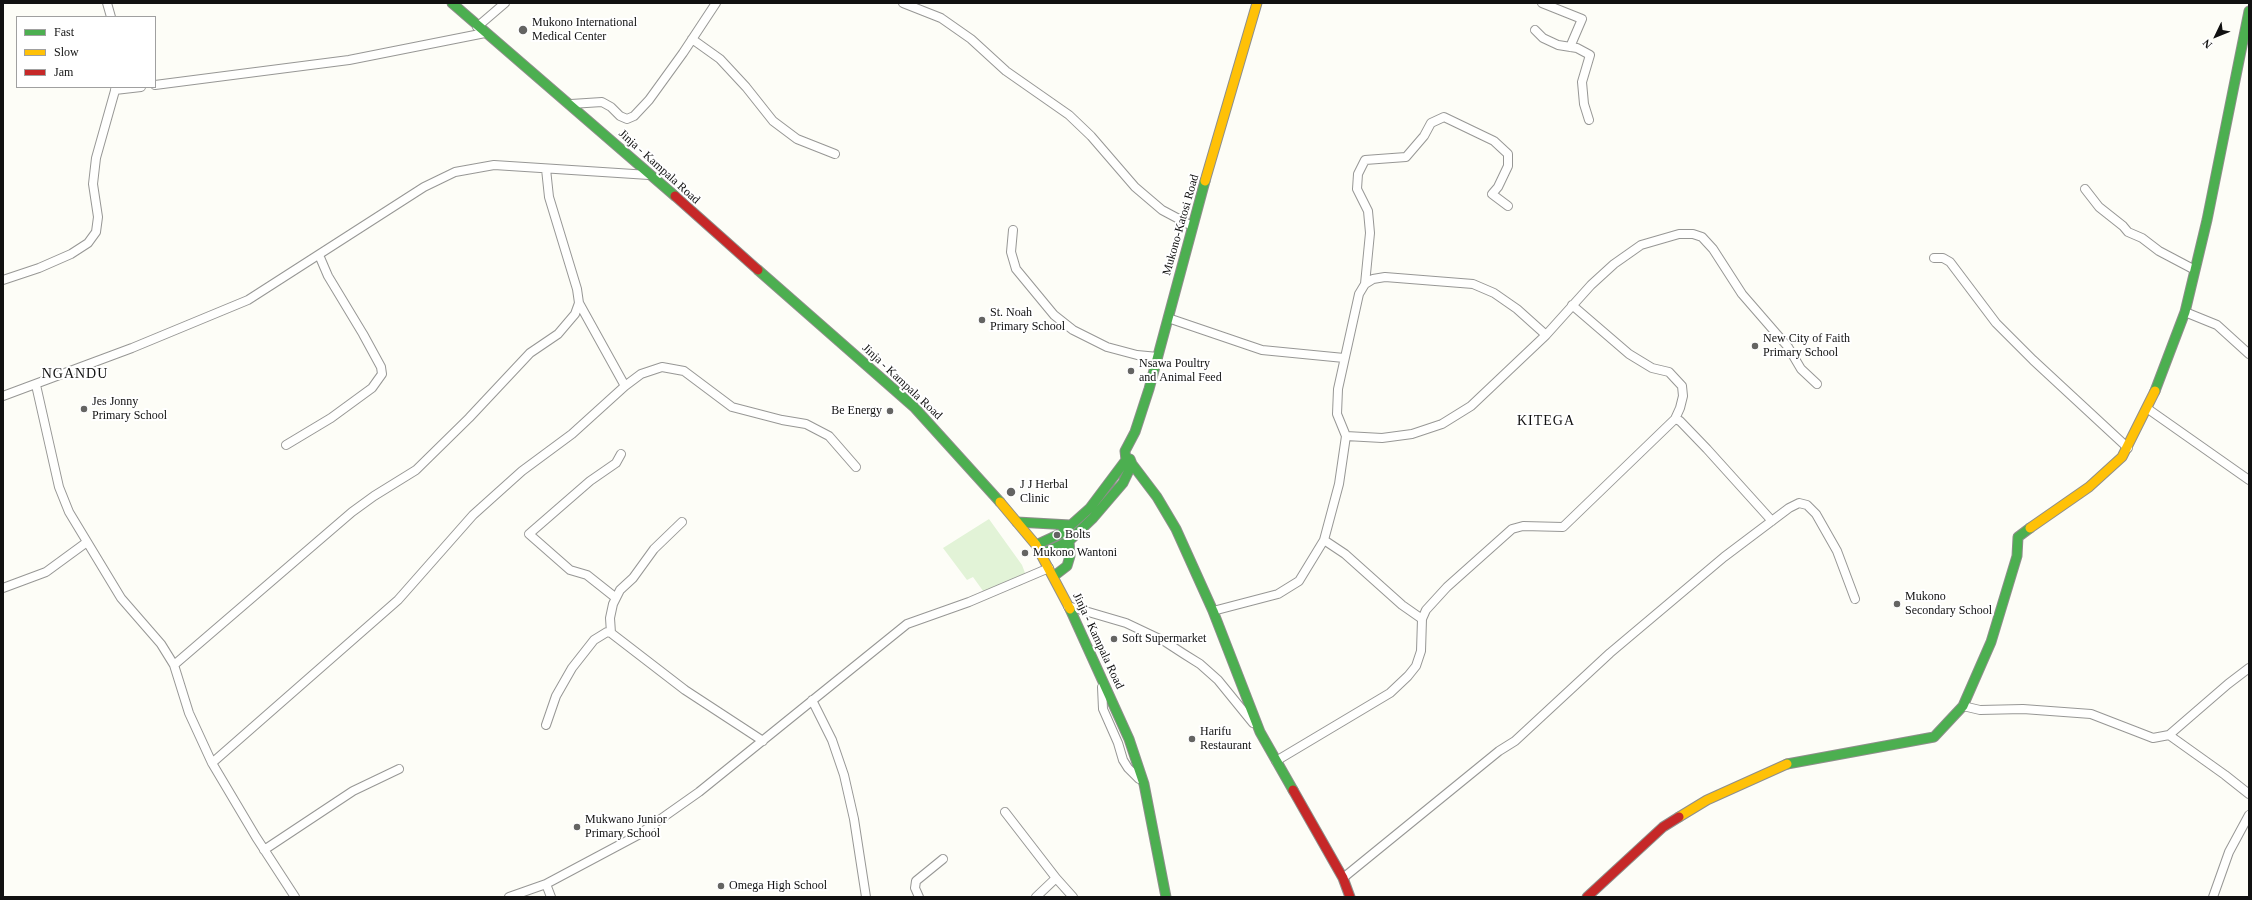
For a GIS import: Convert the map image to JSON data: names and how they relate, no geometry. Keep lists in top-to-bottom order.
{
  "streets": {
    "main road": ["Jinja - Kampala Road", "Mukono-Katosi Road"]
  },
  "districts": ["NGANDU", "KITEGA"],
  "places": [
    "Mukono International Medical Center",
    "St. Noah Primary School",
    "New City of Faith Primary School",
    "Nsawa Poultry and Animal Feed",
    "Jes Jonny Primary School",
    "Be Energy",
    "J J Herbal Clinic",
    "Bolts",
    "Mukono Wantoni",
    "Mukono Secondary School",
    "Soft Supermarket",
    "Harifu Restaurant",
    "Mukwano Junior Primary School",
    "Omega High School"
  ],
  "legend": ["Fast", "Slow", "Jam"],
  "north": "bottom left"
}
